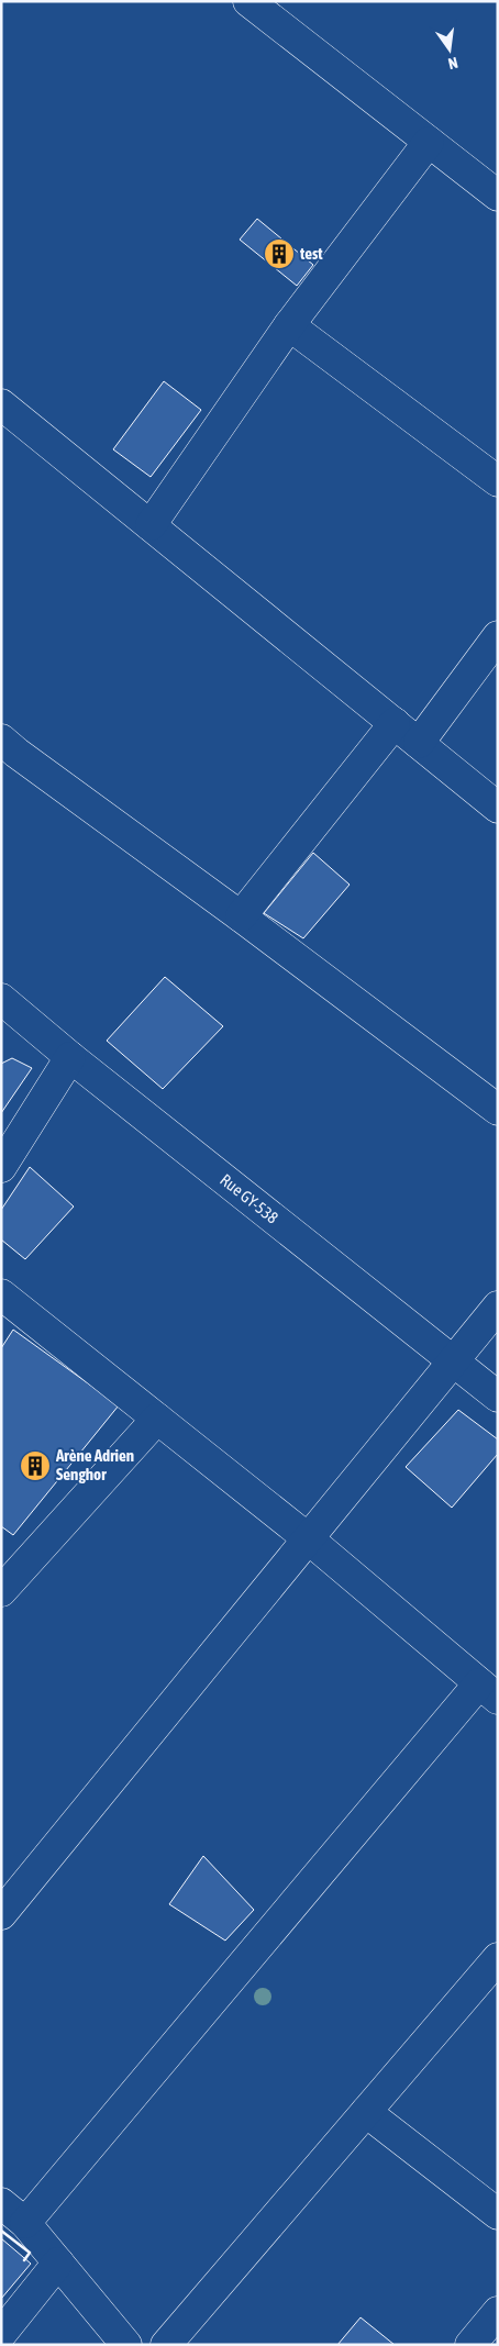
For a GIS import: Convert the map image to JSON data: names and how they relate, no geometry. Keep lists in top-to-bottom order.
{
  "streets": {
    "street": ["Rue GY-538"]
  },
  "places": {
    "building": ["test", "Arène Adrien Senghor"]
  },
  "north": "bottom"
}
